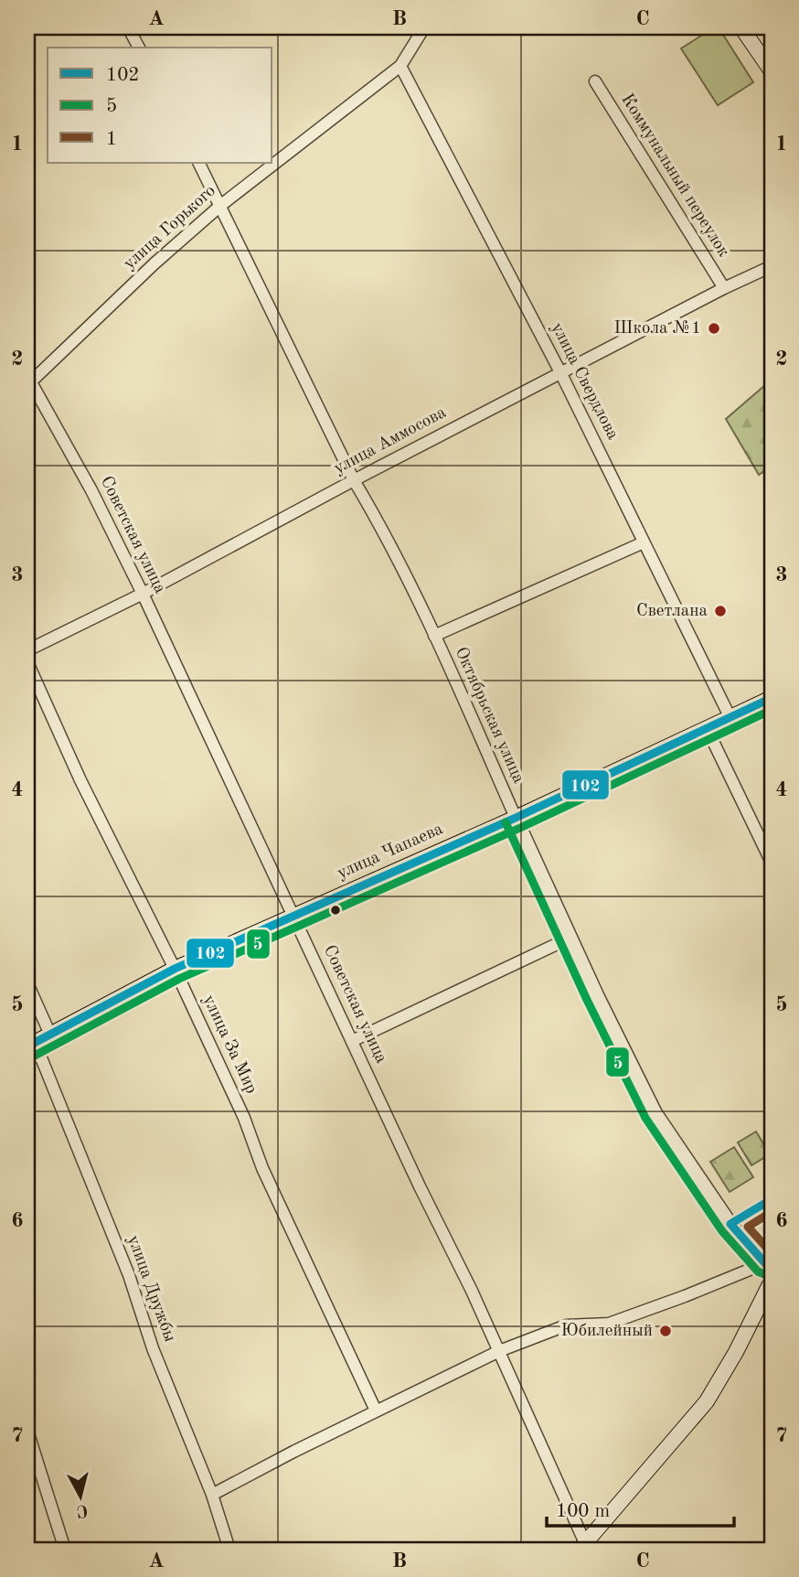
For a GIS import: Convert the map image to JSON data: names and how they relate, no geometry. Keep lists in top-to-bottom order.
{
  "streets": {
    "main road": ["улица Чапаева"],
    "street": [
      "Коммунальный переулок",
      "улица Горького",
      "улица Свердлова",
      "улица Аммосова",
      "Советская улица",
      "Октябрьская улица",
      "улица За Мир",
      "улица Дружбы"
    ]
  },
  "crossings": [
    ["Коммунальный переулок", "улица Аммосова"],
    ["улица Горького", "улица Свердлова"],
    ["улица Горького", "Советская улица"],
    ["улица Горького", "Октябрьская улица"],
    ["улица Свердлова", "улица Аммосова"],
    ["улица Свердлова", "улица Чапаева"],
    ["улица Аммосова", "Советская улица"],
    ["улица Аммосова", "Октябрьская улица"],
    ["Советская улица", "улица Чапаева"],
    ["Октябрьская улица", "улица Чапаева"],
    ["улица Чапаева", "улица За Мир"],
    ["улица Чапаева", "улица Дружбы"]
  ],
  "places": ["Школа №1", "Светлана", "Юбилейный"],
  "lines": ["transit line 102", "transit line 5", "transit line 1"],
  "legend": ["102", "5", "1"],
  "scale_bar": "100 m",
  "north": "bottom",
  "grid": {
    "columns": ["A", "B", "C"],
    "rows": [
      "1",
      "2",
      "3",
      "4",
      "5",
      "6",
      "7"
    ]
  }
}
